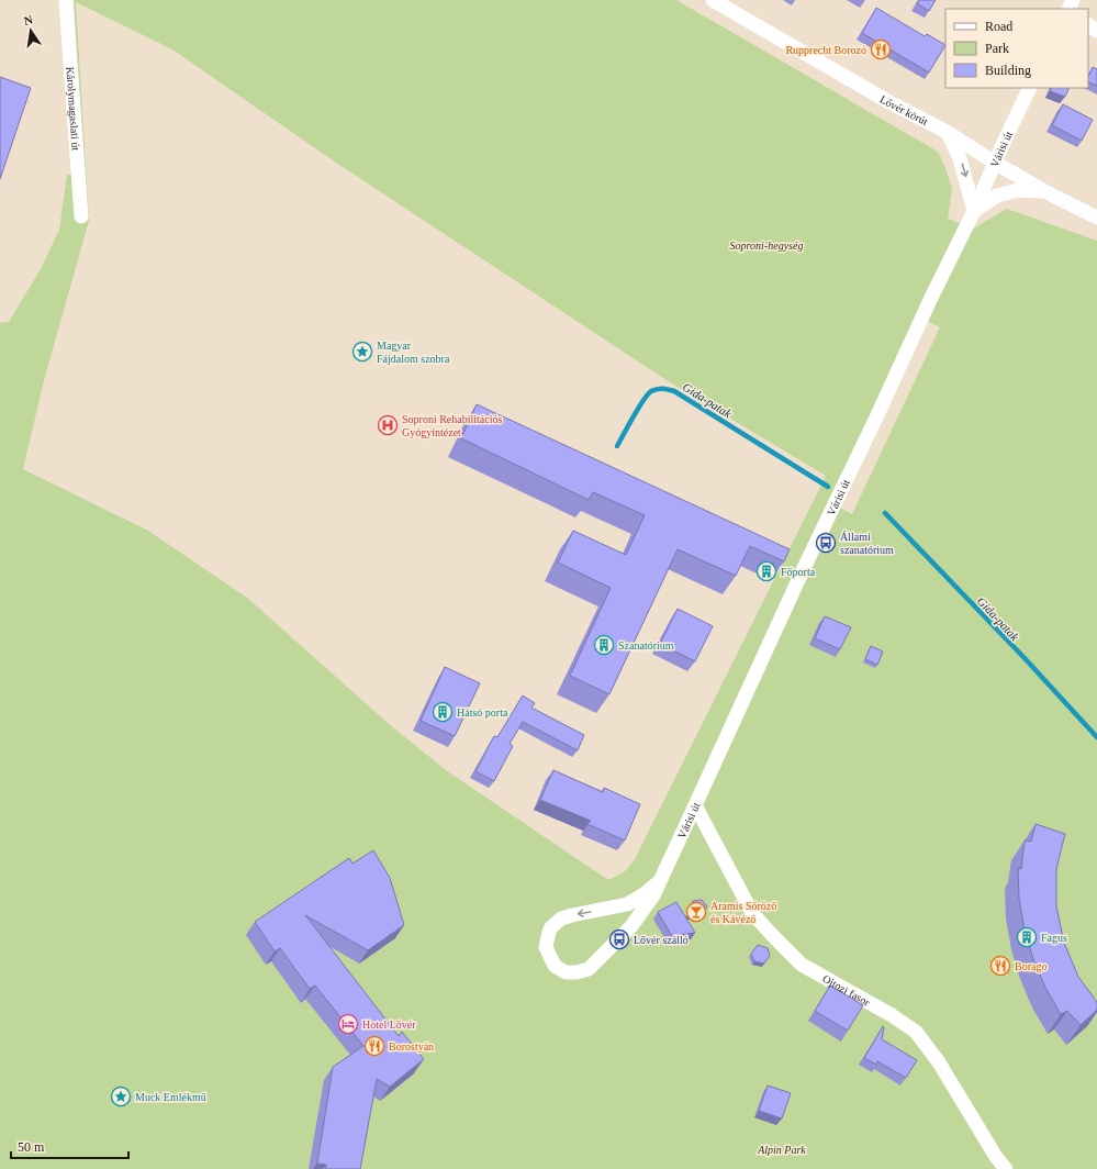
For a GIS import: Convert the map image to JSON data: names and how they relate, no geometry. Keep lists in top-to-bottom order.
{
  "streets": {
    "street": [
      "Károlymagaslati út",
      "Lővér körút",
      "Várisi út",
      "Ojtozi fasor"
    ]
  },
  "crossings": [
    ["Lővér körút", "Várisi út"],
    ["Várisi út", "Ojtozi fasor"]
  ],
  "water": ["Gida-patak"],
  "parks": ["Soproni-hegység", "Alpin Park"],
  "places": {
    "restaurant": ["Rupprecht Borozó", "Borago", "Borostyán"],
    "place": ["Magyar Fájdalom szobra", "Muck Emlékmű"],
    "hospital": ["Soproni Rehabilitációs Gyógyintézet"],
    "bus stop": ["Állami szanatórium", "Lővér szálló"],
    "building": [
      "Főporta",
      "Szanatórium",
      "Hátsó porta",
      "Fagus"
    ],
    "bar": ["Aramis Söröző és Kávézó"],
    "hotel": ["Hotel Lövér"]
  },
  "legend": ["Road", "Park", "Building"],
  "scale_bar": "50 m",
  "north": "top"
}
